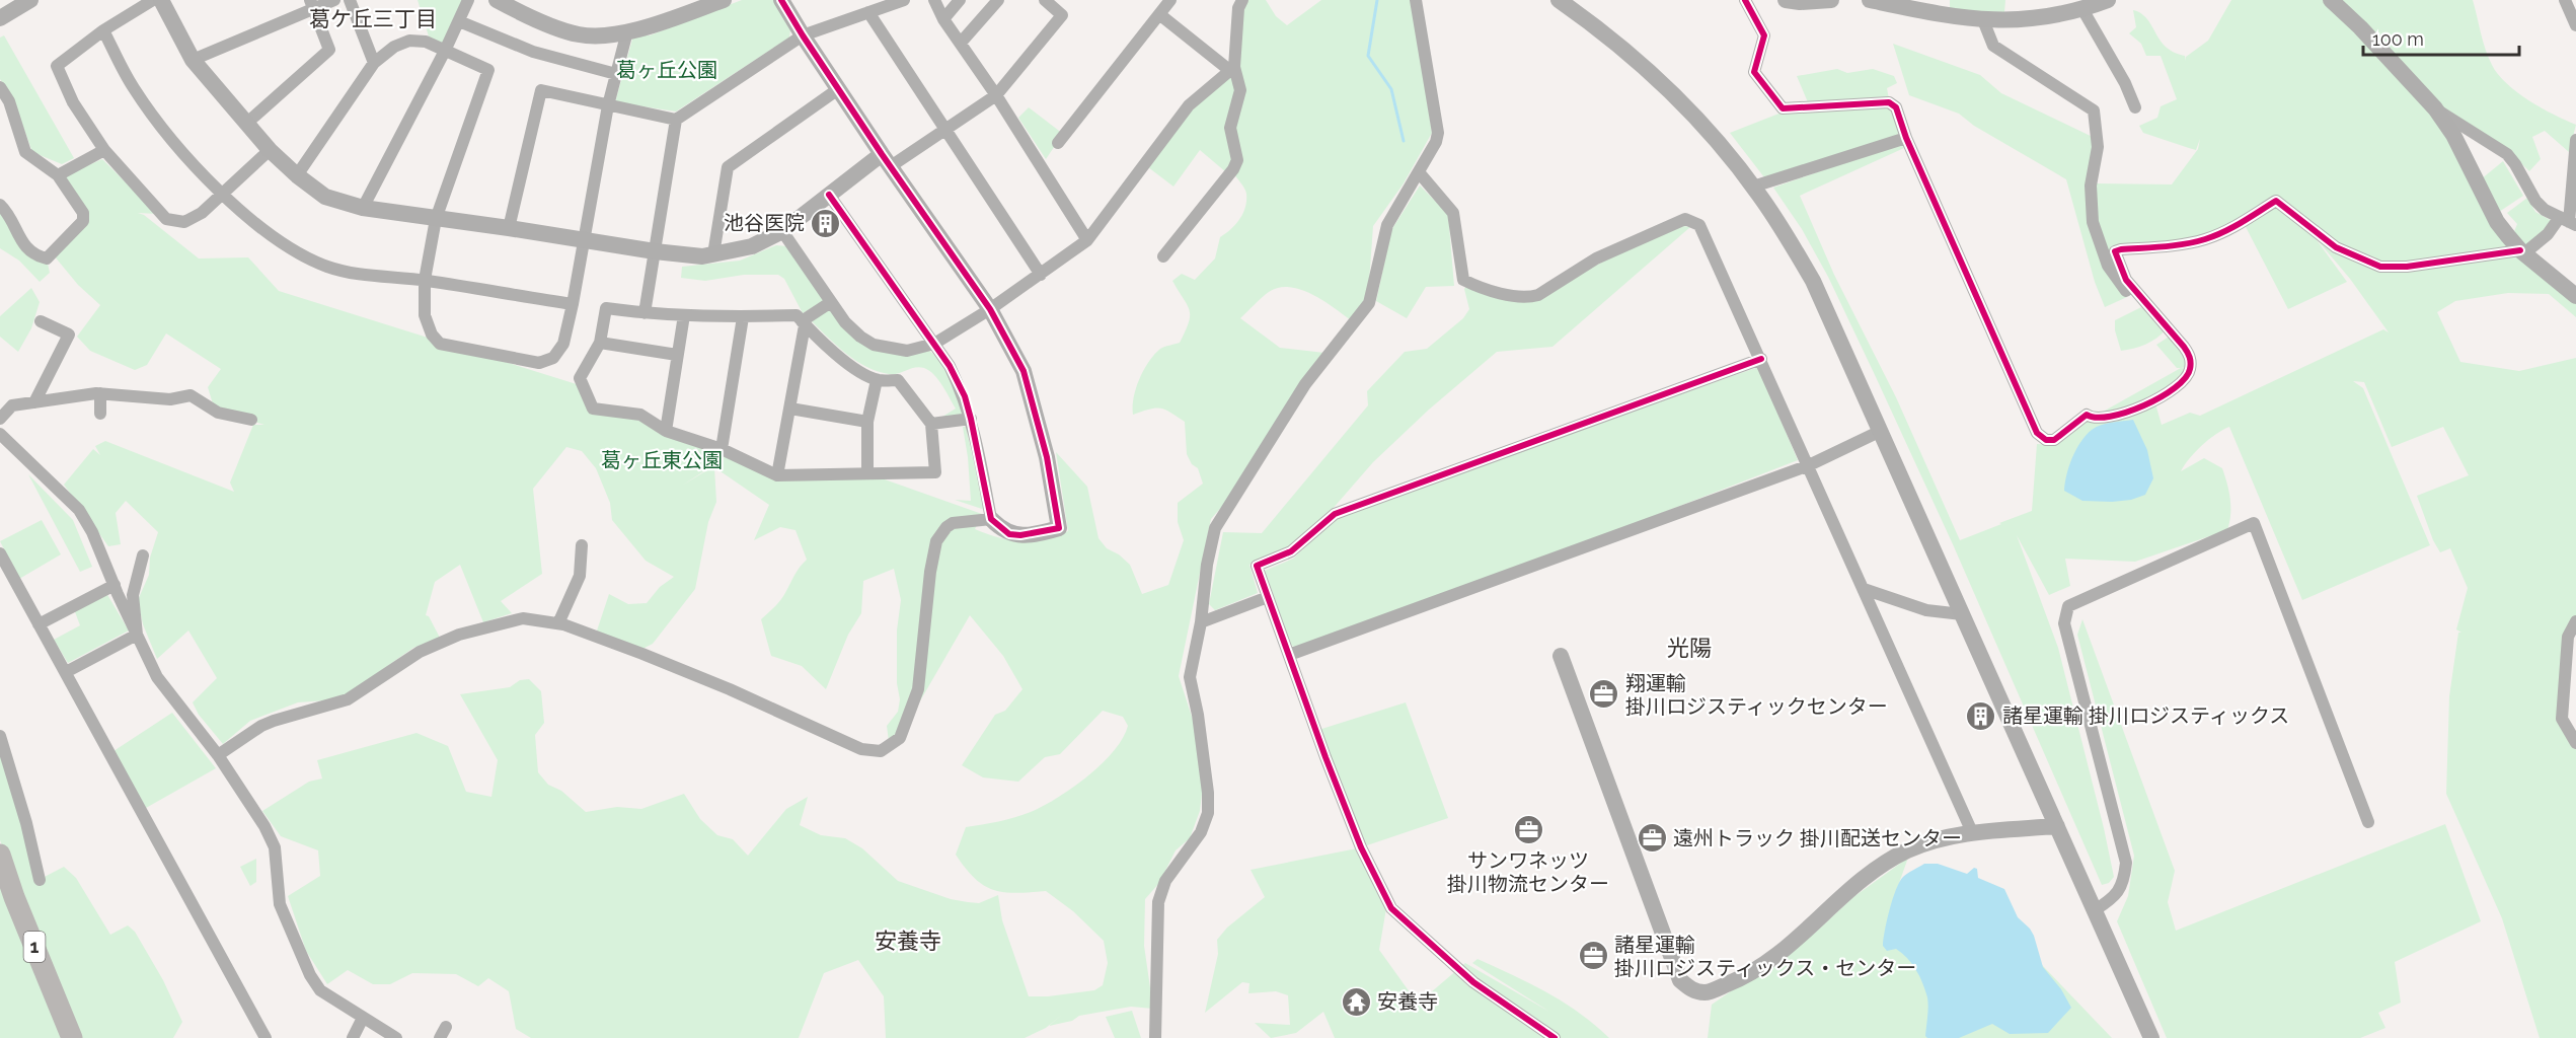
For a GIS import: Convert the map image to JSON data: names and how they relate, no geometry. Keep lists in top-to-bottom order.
{
  "streets": {
    "highway": ["1"]
  },
  "districts": ["葛ケ丘三丁目", "光陽", "安養寺"],
  "parks": ["葛ヶ丘公園", "葛ヶ丘東公園"],
  "places": {
    "building": ["池谷医院", "諸星運輸 掛川ロジスティックス"],
    "office": [
      "翔運輸 掛川ロジスティックセンター",
      "サンワネッツ 掛川物流センター",
      "遠州トラック 掛川配送センター",
      "諸星運輸 掛川ロジスティックス・センター"
    ],
    "temple": ["安養寺"]
  },
  "scale_bar": "100 m"
}
